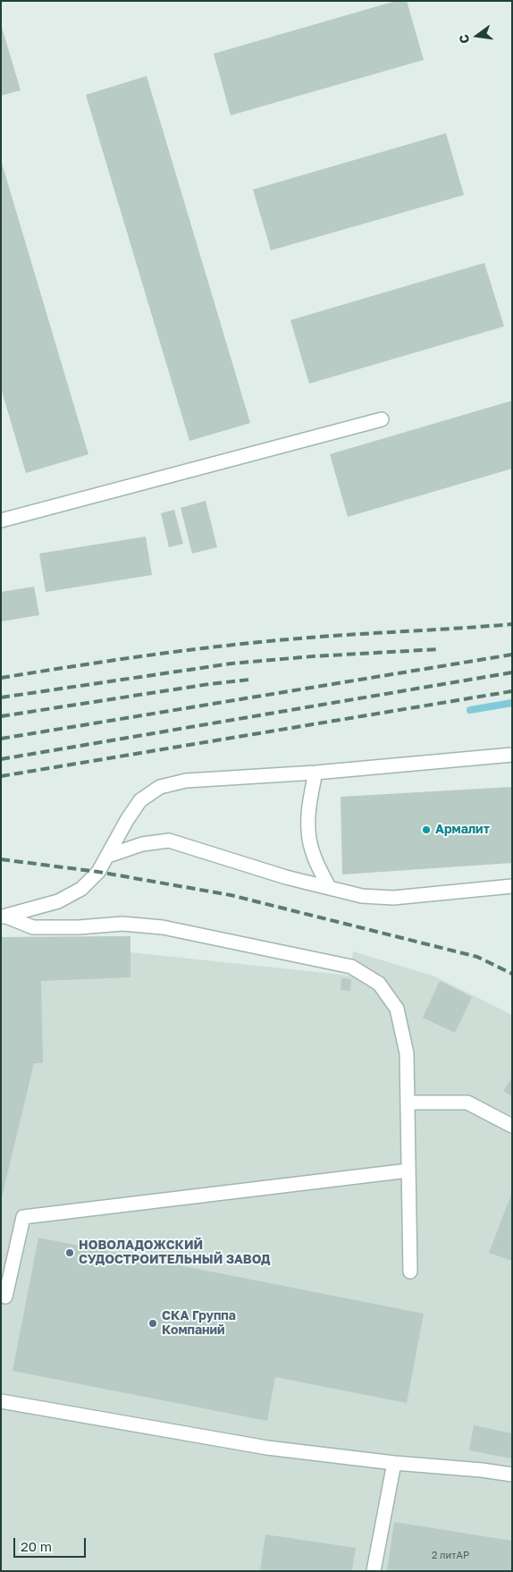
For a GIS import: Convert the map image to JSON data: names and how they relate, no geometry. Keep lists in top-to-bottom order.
{
  "places": ["Армалит", "НОВОЛАДОЖСКИЙ СУДОСТРОИТЕЛЬНЫЙ ЗАВОД", "СКА Группа Компаний"],
  "house_numbers": ["2 литАР"],
  "scale_bar": "20 m",
  "north": "left"
}
